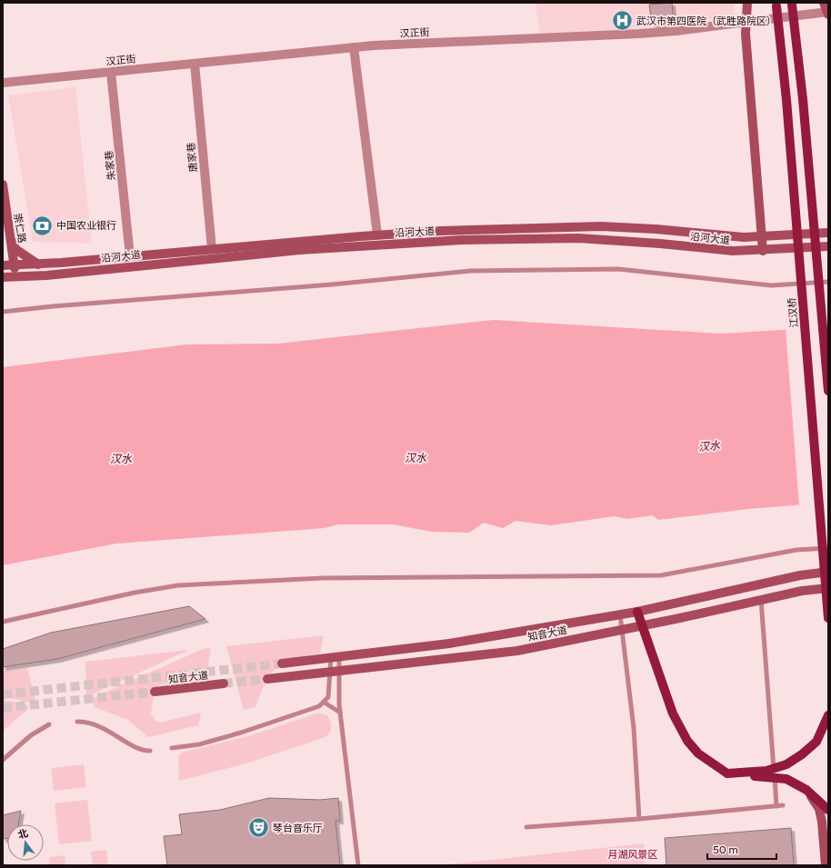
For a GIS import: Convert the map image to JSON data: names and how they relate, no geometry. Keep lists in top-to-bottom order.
{
  "streets": {
    "main road": [
      "崇仁路",
      "沿河大道",
      "江汉桥",
      "知音大道"
    ],
    "street": ["汉正街", "唐家巷", "朱家巷"]
  },
  "crossings": [
    ["汉正街", "唐家巷"],
    ["汉正街", "朱家巷"],
    ["唐家巷", "沿河大道"],
    ["朱家巷", "沿河大道"],
    ["崇仁路", "沿河大道"]
  ],
  "water": ["汉水"],
  "parks": ["月湖风景区"],
  "places": {
    "hospital": ["武汉市第四医院（武胜路院区）"],
    "bank": ["中国农业银行"],
    "theatre": ["琴台音乐厅"]
  },
  "scale_bar": "50 m",
  "north": "top"
}
